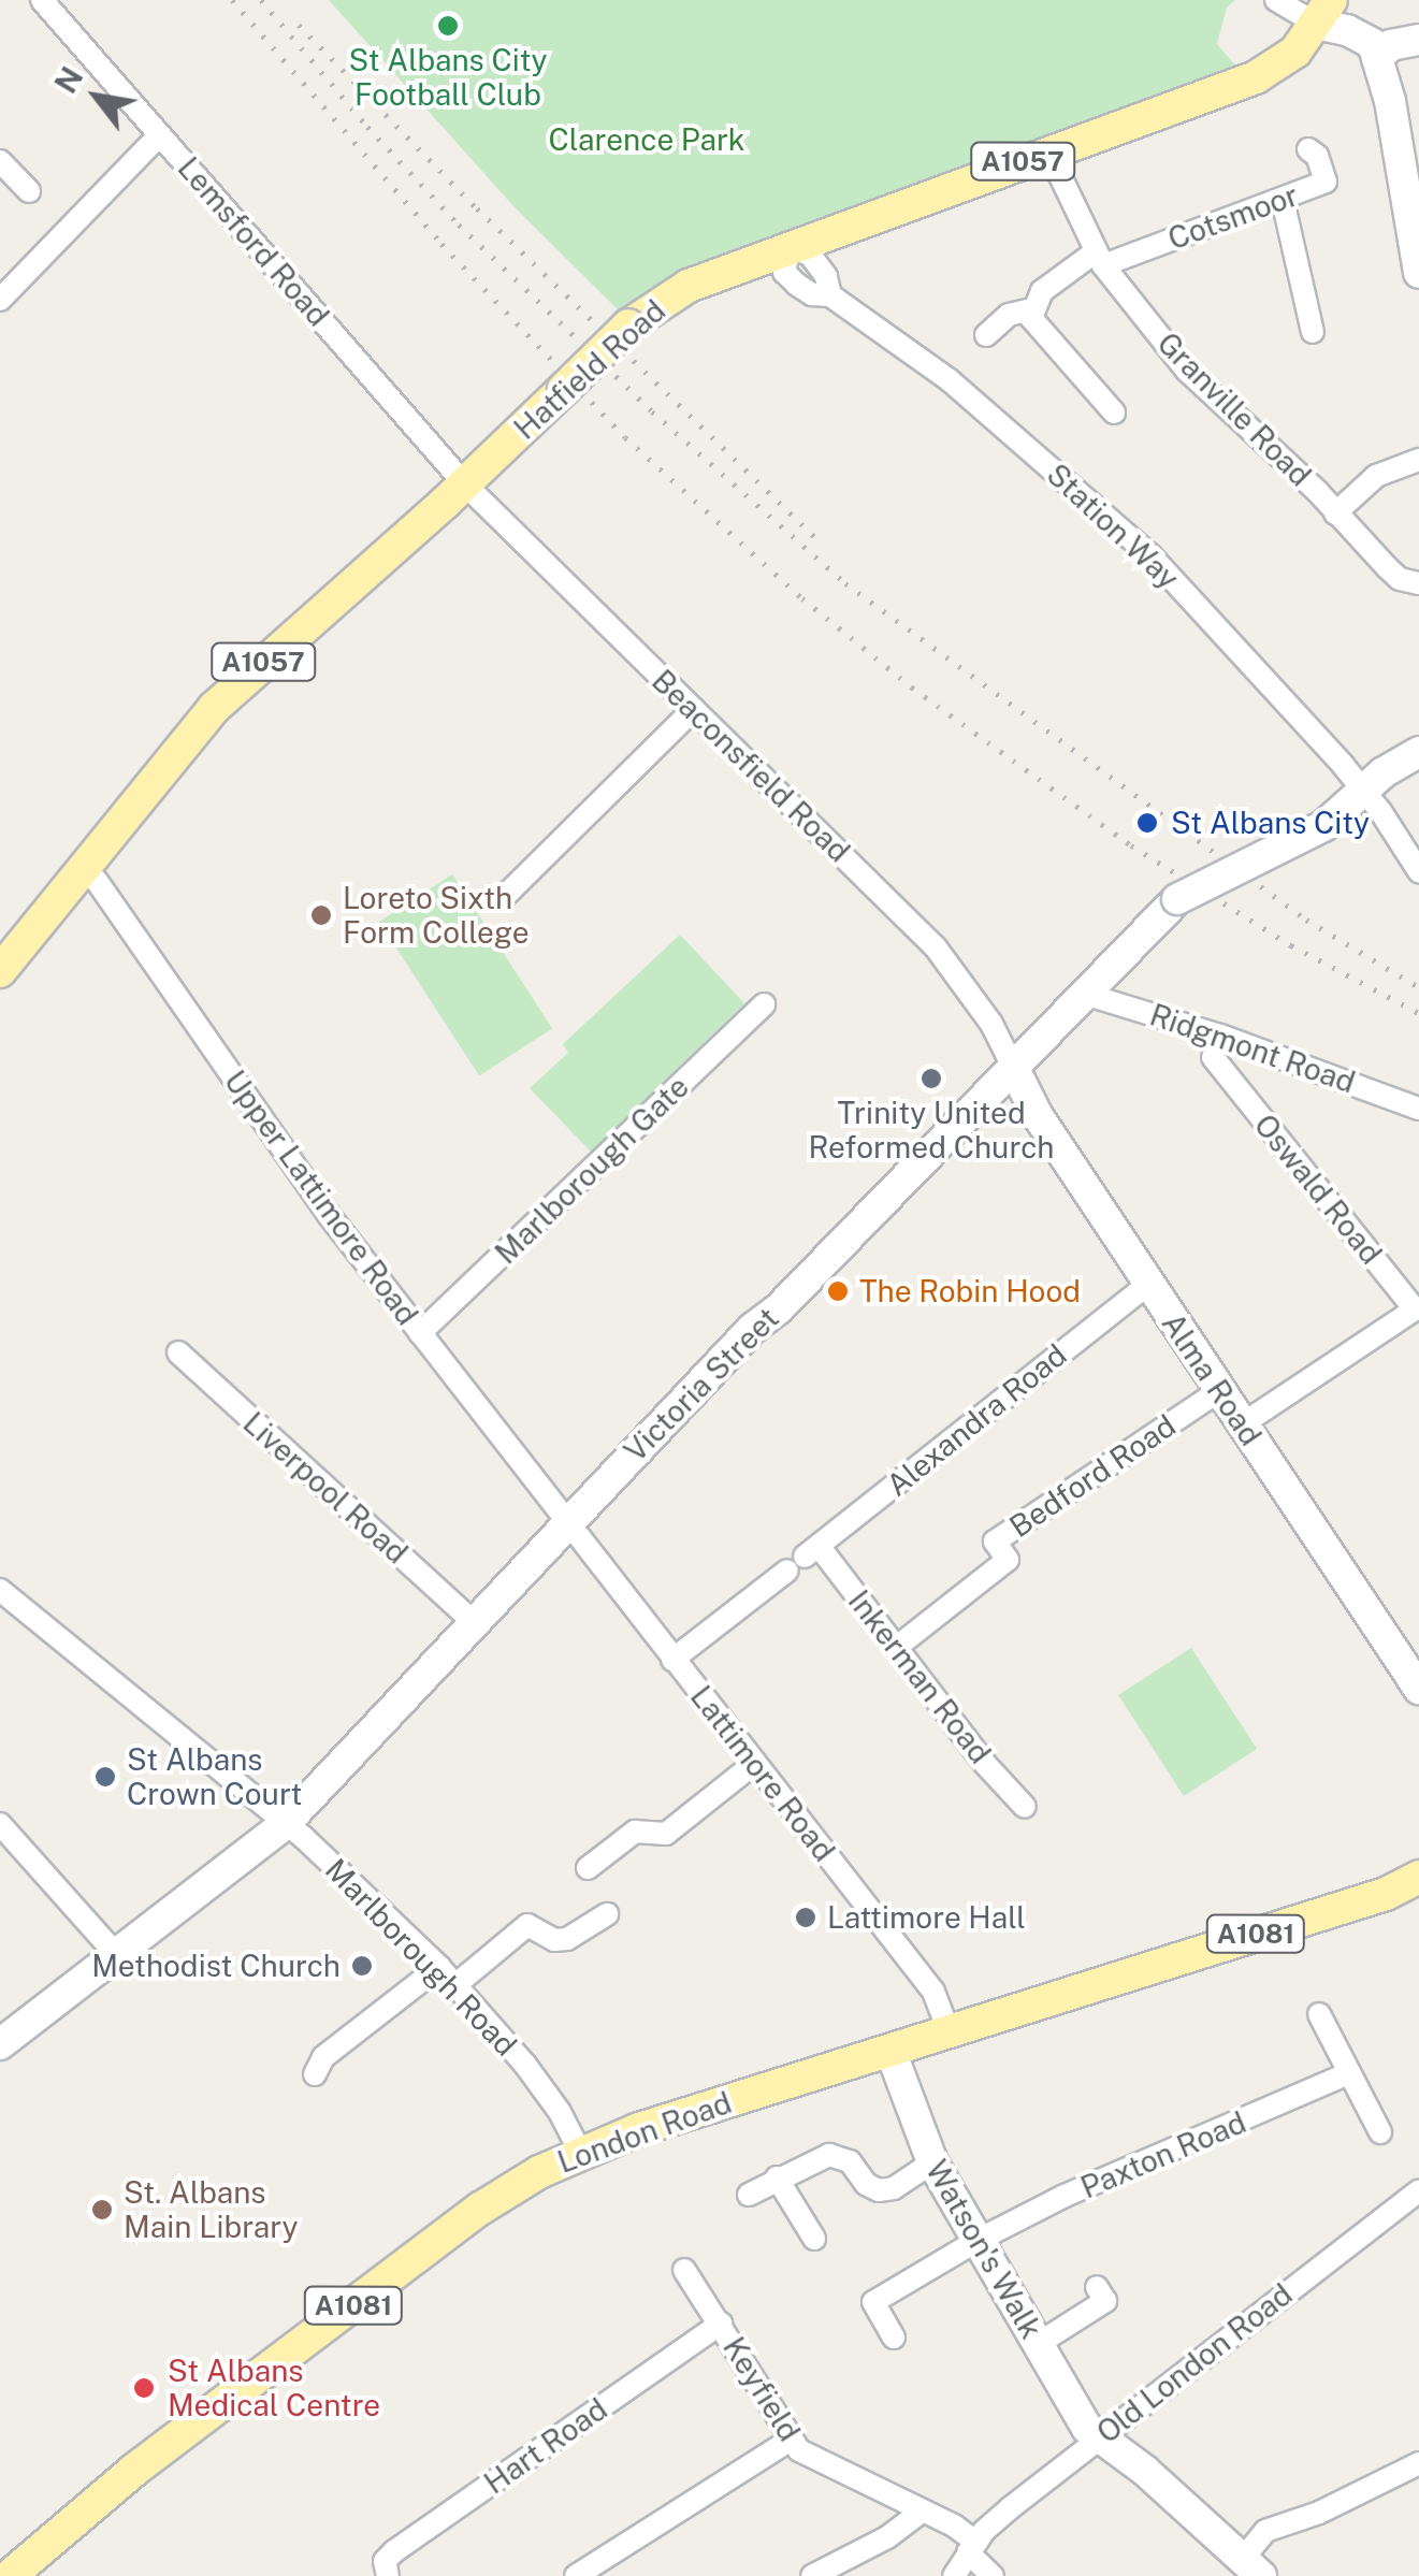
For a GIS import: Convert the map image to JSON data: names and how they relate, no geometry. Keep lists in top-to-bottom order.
{
  "streets": {
    "main road": [
      "A1057",
      "Hatfield Road",
      "Alma Road",
      "Victoria Street",
      "A1081",
      "London Road",
      "Watson's Walk"
    ],
    "street": [
      "Cotsmoor",
      "Lemsford Road",
      "Granville Road",
      "Station Way",
      "Beaconsfield Road",
      "Ridgmont Road",
      "Marlborough Gate",
      "Oswald Road",
      "Upper Lattimore Road",
      "Alexandra Road",
      "Bedford Road",
      "Liverpool Road",
      "Inkerman Road",
      "Lattimore Road",
      "Marlborough Road",
      "Paxton Road",
      "Old London Road",
      "Keyfield",
      "Hart Road"
    ]
  },
  "crossings": [
    ["Cotsmoor", "Granville Road"],
    ["Lemsford Road", "Hatfield Road"],
    ["Lemsford Road", "Beaconsfield Road"],
    ["Hatfield Road", "Granville Road"],
    ["Hatfield Road", "Station Way"],
    ["Hatfield Road", "Beaconsfield Road"],
    ["Hatfield Road", "Upper Lattimore Road"],
    ["Station Way", "Victoria Street"],
    ["Beaconsfield Road", "Alma Road"],
    ["Beaconsfield Road", "Victoria Street"],
    ["Ridgmont Road", "Victoria Street"],
    ["Marlborough Gate", "Upper Lattimore Road"],
    ["Oswald Road", "Alma Road"],
    ["Upper Lattimore Road", "Victoria Street"],
    ["Upper Lattimore Road", "Lattimore Road"],
    ["Alma Road", "Victoria Street"],
    ["Alma Road", "Alexandra Road"],
    ["Alma Road", "Bedford Road"],
    ["Victoria Street", "Liverpool Road"],
    ["Victoria Street", "Lattimore Road"],
    ["Victoria Street", "Marlborough Road"],
    ["Alexandra Road", "Inkerman Road"],
    ["Alexandra Road", "Lattimore Road"],
    ["Bedford Road", "Inkerman Road"],
    ["Lattimore Road", "London Road"],
    ["Marlborough Road", "London Road"],
    ["London Road", "Watson's Walk"],
    ["Paxton Road", "Watson's Walk"],
    ["Watson's Walk", "Old London Road"],
    ["Old London Road", "Keyfield"],
    ["Keyfield", "Hart Road"]
  ],
  "parks": ["Clarence Park"],
  "places": [
    "St Albans City Football Club",
    "St Albans City",
    "Loreto Sixth Form College",
    "Trinity United Reformed Church",
    "The Robin Hood",
    "St Albans Crown Court",
    "Lattimore Hall",
    "Methodist Church",
    "St. Albans Main Library",
    "St Albans Medical Centre"
  ],
  "north": "top left"
}
